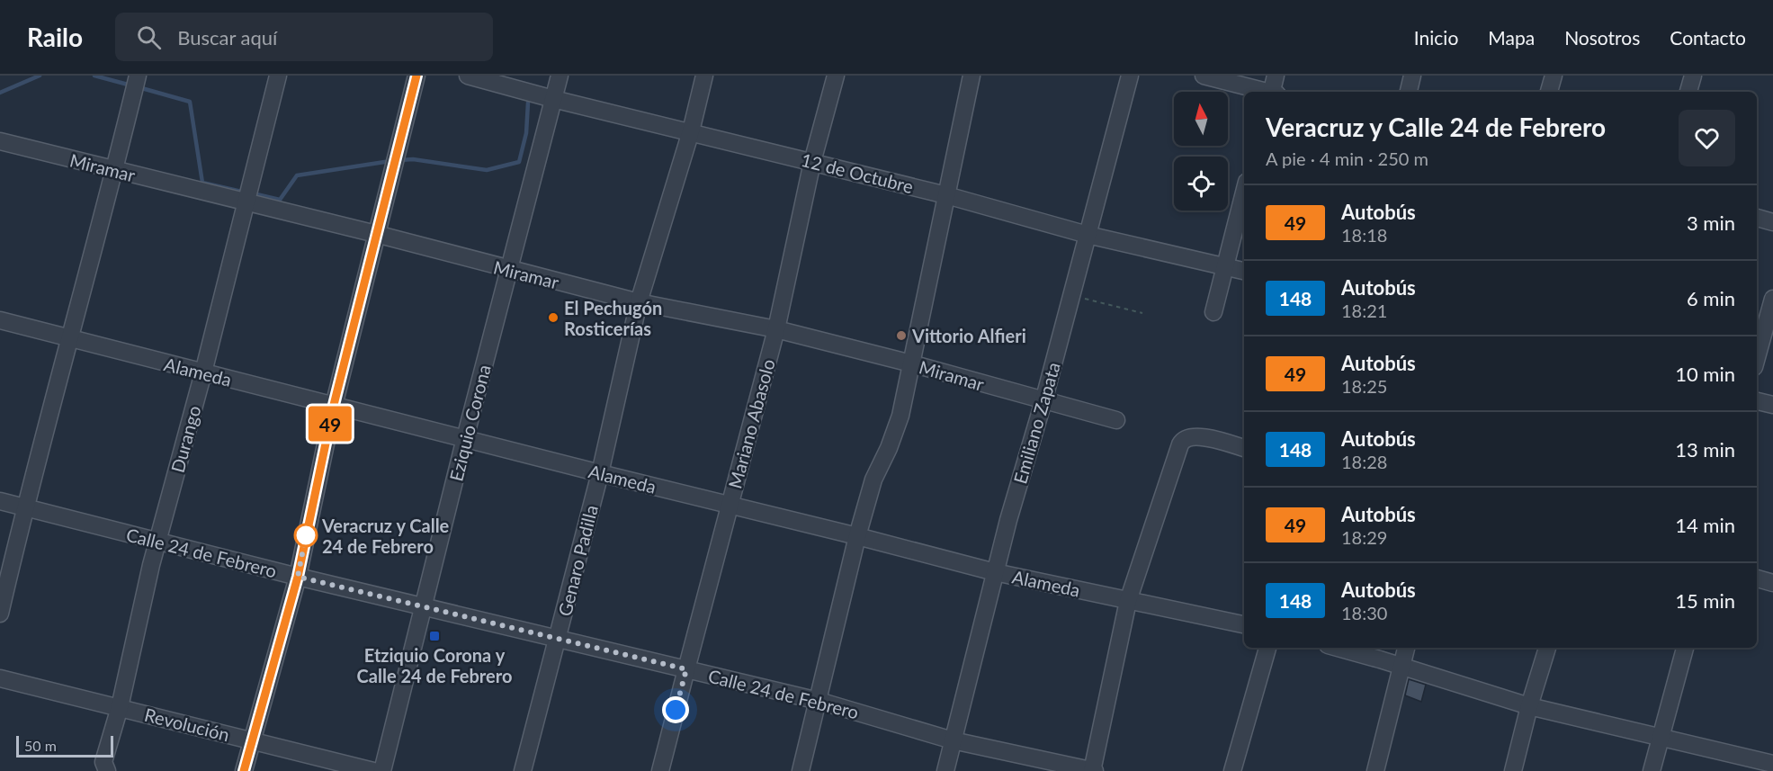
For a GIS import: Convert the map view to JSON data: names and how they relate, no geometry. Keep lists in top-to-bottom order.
{
  "streets": {
    "street": [
      "Miramar",
      "12 de Octubre",
      "Alameda",
      "Eziquio Corona",
      "Emiliano Zapata",
      "Mariano Abasolo",
      "Durango",
      "Calle 24 de Febrero",
      "Genaro Padilla",
      "Revolución"
    ]
  },
  "crossings": [
    ["Miramar", "Eziquio Corona"],
    ["Miramar", "Emiliano Zapata"],
    ["Miramar", "Mariano Abasolo"],
    ["Miramar", "Durango"],
    ["Miramar", "Genaro Padilla"],
    ["12 de Octubre", "Eziquio Corona"],
    ["12 de Octubre", "Emiliano Zapata"],
    ["12 de Octubre", "Mariano Abasolo"],
    ["12 de Octubre", "Genaro Padilla"],
    ["Alameda", "Eziquio Corona"],
    ["Alameda", "Emiliano Zapata"],
    ["Alameda", "Mariano Abasolo"],
    ["Alameda", "Durango"],
    ["Alameda", "Genaro Padilla"],
    ["Eziquio Corona", "Calle 24 de Febrero"],
    ["Emiliano Zapata", "Calle 24 de Febrero"],
    ["Mariano Abasolo", "Calle 24 de Febrero"],
    ["Durango", "Calle 24 de Febrero"],
    ["Durango", "Revolución"],
    ["Calle 24 de Febrero", "Genaro Padilla"]
  ],
  "places": {
    "other": ["El Pechugón Rosticerías", "Vittorio Alfieri", "Veracruz y Calle 24 de Febrero"],
    "transit": ["Etziquio Corona y Calle 24 de Febrero"]
  },
  "lines": ["bus line 49"],
  "scale_bar": "50 m",
  "north": "top",
  "page": {
    "header": "Railo",
    "search": "Buscar aquí",
    "nav": [
      "Inicio",
      "Mapa",
      "Nosotros",
      "Contacto"
    ],
    "on_map": "49",
    "heading": ["Veracruz y Calle 24 de Febrero", "A pie · 4 min · 250 m"],
    "list": [
      {
        "mark": "49",
        "name": "Autobús",
        "note": "18:18",
        "value": "3 min"
      },
      {
        "mark": "148",
        "name": "Autobús",
        "note": "18:21",
        "value": "6 min"
      },
      {
        "mark": "49",
        "name": "Autobús",
        "note": "18:25",
        "value": "10 min"
      },
      {
        "mark": "148",
        "name": "Autobús",
        "note": "18:28",
        "value": "13 min"
      },
      {
        "mark": "49",
        "name": "Autobús",
        "note": "18:29",
        "value": "14 min"
      },
      {
        "mark": "148",
        "name": "Autobús",
        "note": "18:30",
        "value": "15 min"
      }
    ],
    "scale": "50 m"
  }
}
